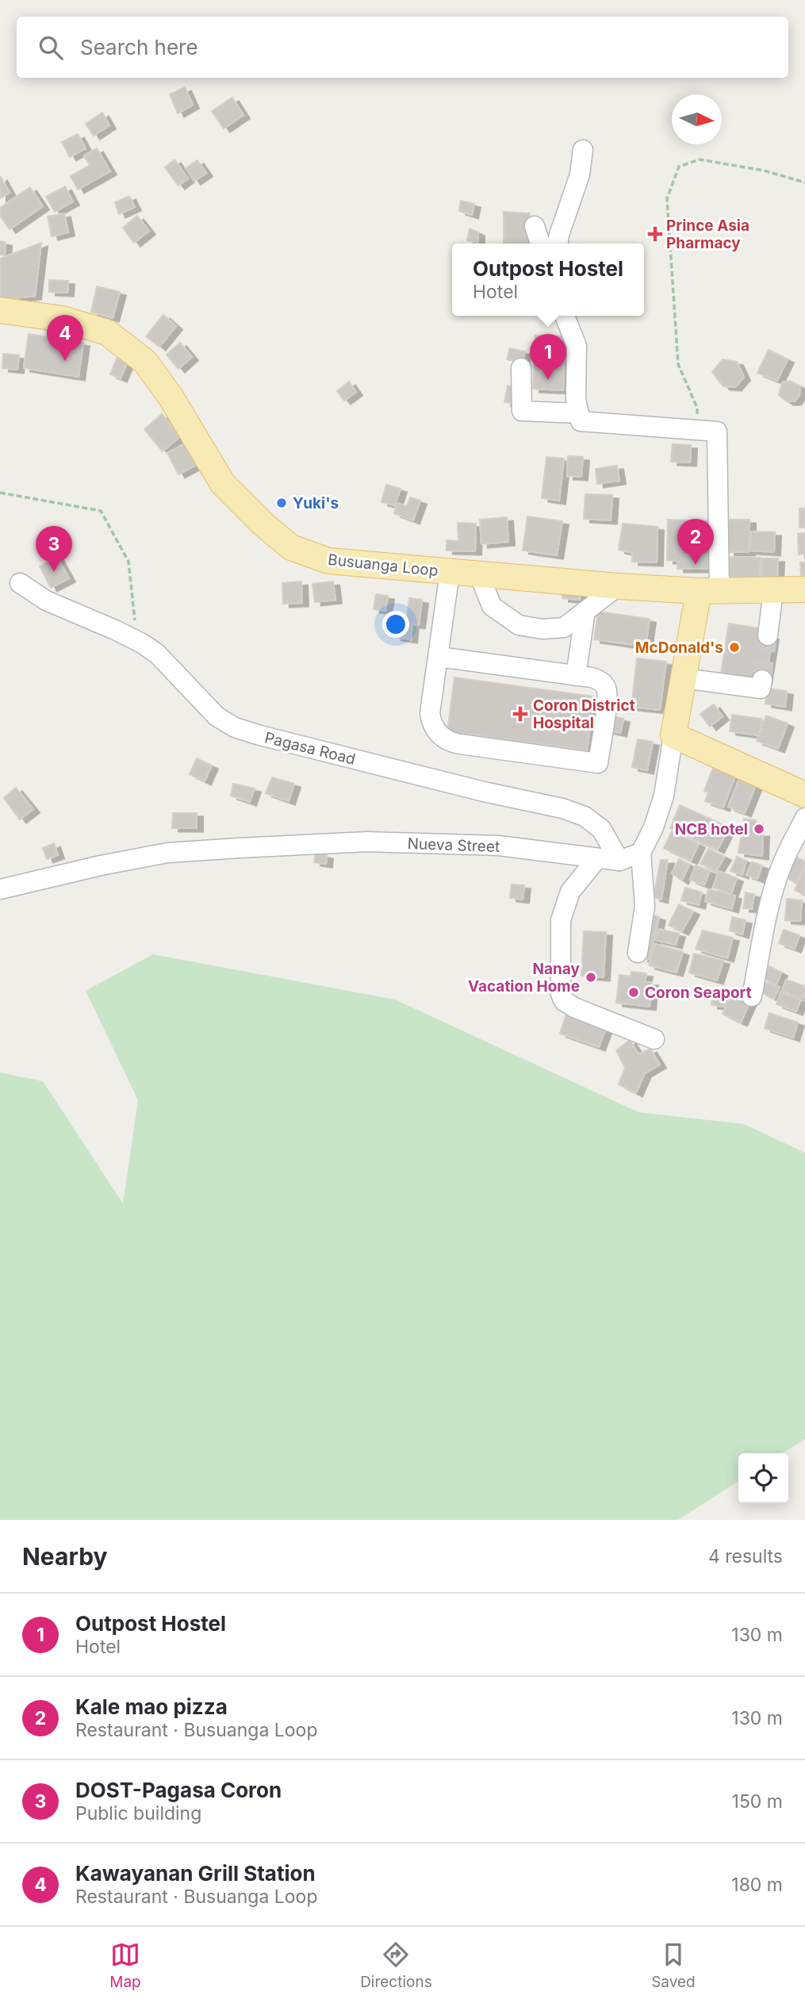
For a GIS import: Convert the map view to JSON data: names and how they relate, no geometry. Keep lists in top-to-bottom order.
{
  "streets": {
    "main road": ["Busuanga Loop"],
    "street": ["Pagasa Road", "Nueva Street"]
  },
  "crossings": [
    ["Pagasa Road", "Nueva Street"]
  ],
  "places": {
    "health": ["Prince Asia Pharmacy", "Coron District Hospital"],
    "other": [
      "Yuki's",
      "McDonald's",
      "NCB hotel",
      "Nanay Vacation Home",
      "Coron Seaport"
    ]
  },
  "north": "right",
  "page": {
    "search": "Search here",
    "popup": ["Outpost Hostel", "Hotel"],
    "pins": [
      "4",
      "1",
      "2",
      "3"
    ],
    "heading": ["Nearby", "4 results"],
    "list": [
      {
        "mark": "1",
        "name": "Outpost Hostel",
        "note": "Hotel",
        "value": "130 m"
      },
      {
        "mark": "2",
        "name": "Kale mao pizza",
        "note": "Restaurant · Busuanga Loop",
        "value": "130 m"
      },
      {
        "mark": "3",
        "name": "DOST-Pagasa Coron",
        "note": "Public building",
        "value": "150 m"
      },
      {
        "mark": "4",
        "name": "Kawayanan Grill Station",
        "note": "Restaurant · Busuanga Loop",
        "value": "180 m"
      }
    ],
    "nav": ["Map", "Directions", "Saved"]
  }
}
